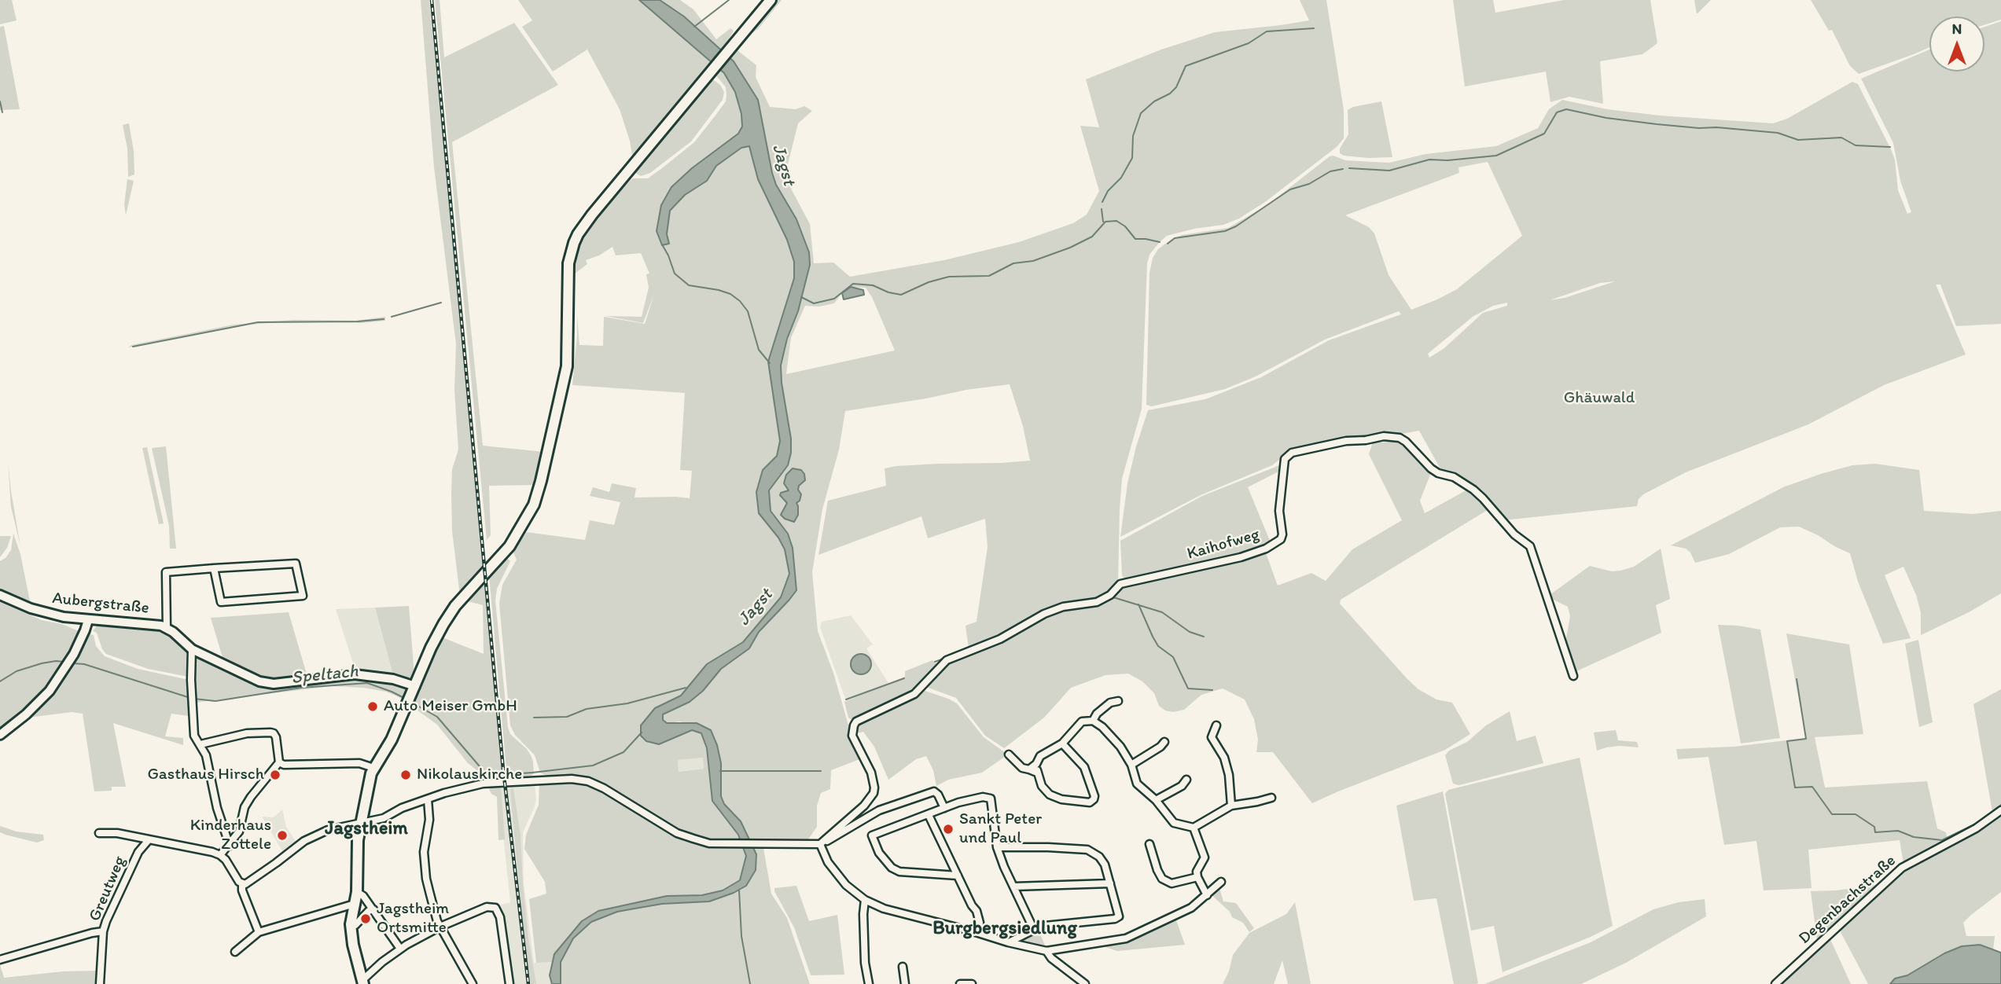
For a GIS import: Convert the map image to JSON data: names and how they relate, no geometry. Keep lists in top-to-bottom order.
{
  "streets": {
    "street": [
      "Kaihofweg",
      "Aubergstraße",
      "Greutweg",
      "Degenbachstraße"
    ]
  },
  "districts": ["Jagstheim", "Burgbergsiedlung"],
  "water": ["Jagst", "Speltach"],
  "parks": ["Ghäuwald"],
  "places": [
    "Auto Meiser GmbH",
    "Gasthaus Hirsch",
    "Nikolauskirche",
    "Sankt Peter und Paul",
    "Kinderhaus Zottele",
    "Jagstheim Ortsmitte"
  ],
  "north": "top"
}
